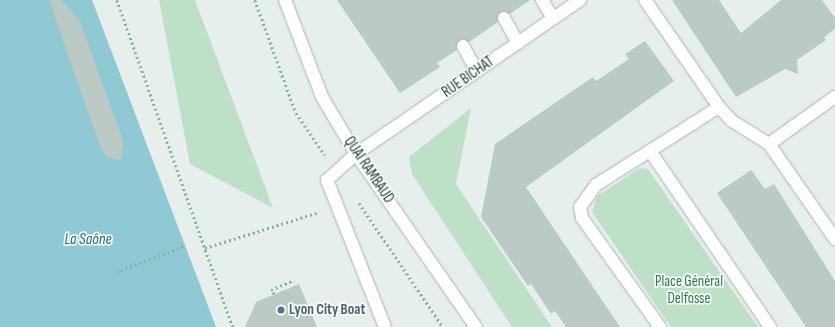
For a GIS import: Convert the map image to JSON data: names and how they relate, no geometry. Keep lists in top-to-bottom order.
{
  "streets": {
    "street": ["RUE BICHAT", "QUAI RAMBAUD"]
  },
  "crossings": [
    ["RUE BICHAT", "QUAI RAMBAUD"]
  ],
  "water": ["La Saône"],
  "parks": ["Place Général Delfosse"],
  "places": ["Lyon City Boat"]
}
